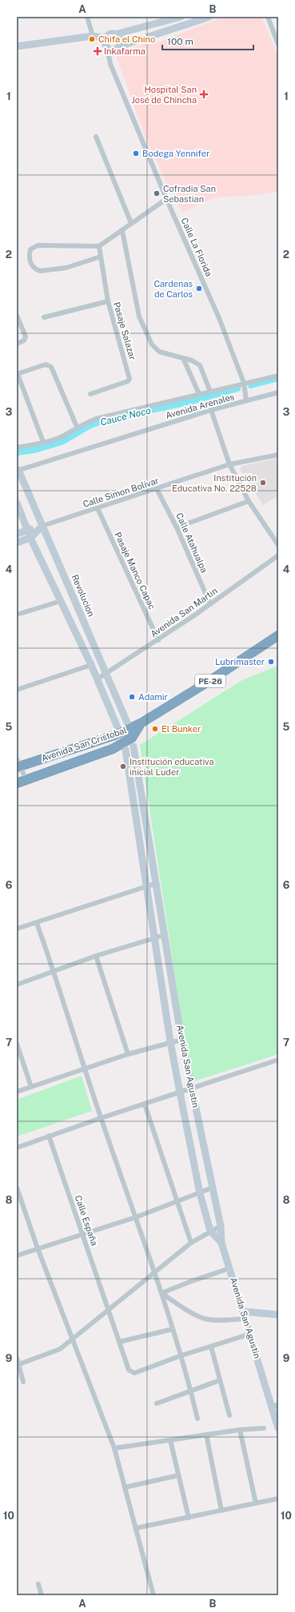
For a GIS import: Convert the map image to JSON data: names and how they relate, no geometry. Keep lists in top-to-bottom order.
{
  "streets": {
    "highway": ["PE-26", "Avenida San Cristobal"],
    "street": [
      "Calle La Florida",
      "Pasaje Salazar",
      "Avenida Arenales",
      "Calle Simon Bolivar",
      "Calle Atahualpa",
      "Pasaje Manco Capac",
      "Revolucion",
      "Avenida San Martin",
      "Avenida San Agustin",
      "Calle España"
    ]
  },
  "crossings": [
    ["Calle La Florida", "Avenida Arenales"],
    ["Avenida Arenales", "Revolucion"],
    ["Calle Simon Bolivar", "Calle Atahualpa"],
    ["Calle Simon Bolivar", "Pasaje Manco Capac"],
    ["Calle Simon Bolivar", "Revolucion"],
    ["Calle Atahualpa", "Avenida San Martin"],
    ["Pasaje Manco Capac", "Avenida San Martin"],
    ["Revolucion", "Avenida San Martin"],
    ["Revolucion", "Avenida San Cristobal"],
    ["Avenida San Cristobal", "Avenida San Agustin"]
  ],
  "water": ["Cauce Noco"],
  "places": {
    "other": [
      "Chifa el Chino",
      "Bodega Yennifer",
      "Cofradia San Sebastian",
      "Cardenas de Carlos",
      "Institución Educativa No. 22528",
      "Lubrimaster",
      "Adamir",
      "El Bunker",
      "Institución educativa inicial Luder"
    ],
    "health": ["Inkafarma", "Hospital San José de Chincha"]
  },
  "scale_bar": "100 m",
  "grid": {
    "columns": ["A", "B"],
    "rows": [
      "1",
      "2",
      "3",
      "4",
      "5",
      "6",
      "7",
      "8",
      "9",
      "10"
    ]
  }
}
